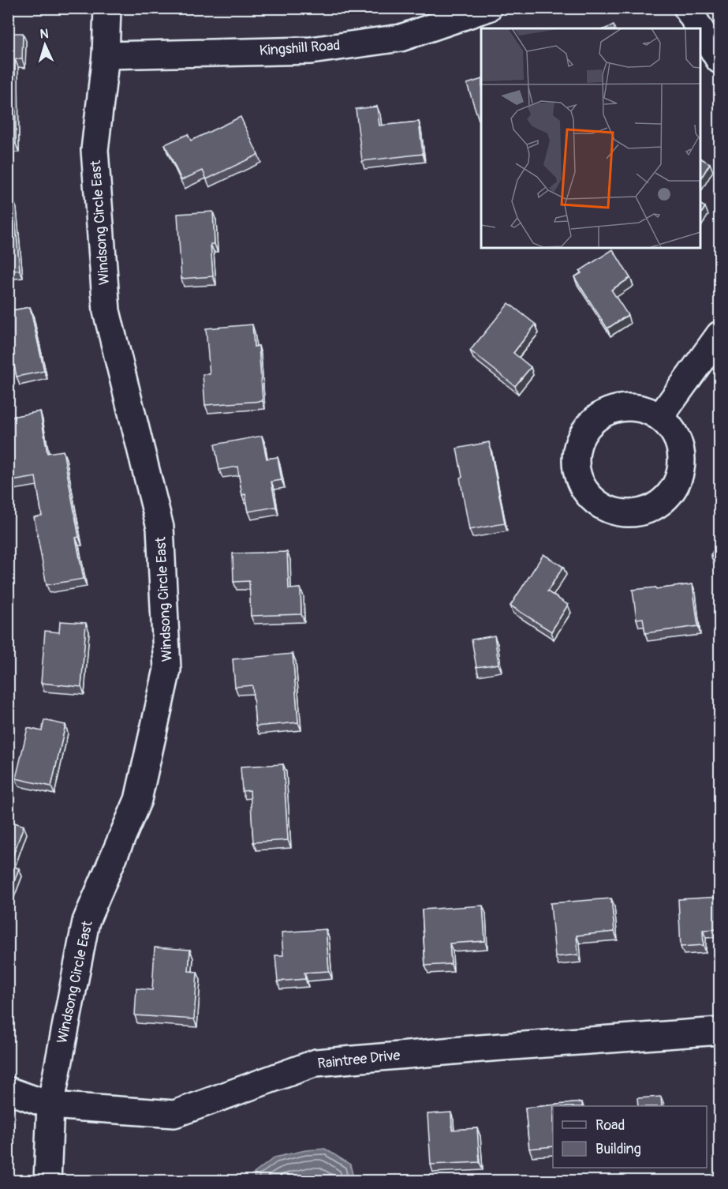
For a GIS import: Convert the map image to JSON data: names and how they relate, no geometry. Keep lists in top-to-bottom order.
{
  "streets": {
    "street": ["Kingshill Road", "Windsong Circle East", "Raintree Drive"]
  },
  "crossings": [
    ["Kingshill Road", "Windsong Circle East"],
    ["Windsong Circle East", "Raintree Drive"]
  ],
  "legend": ["Road", "Building"],
  "north": "top"
}
